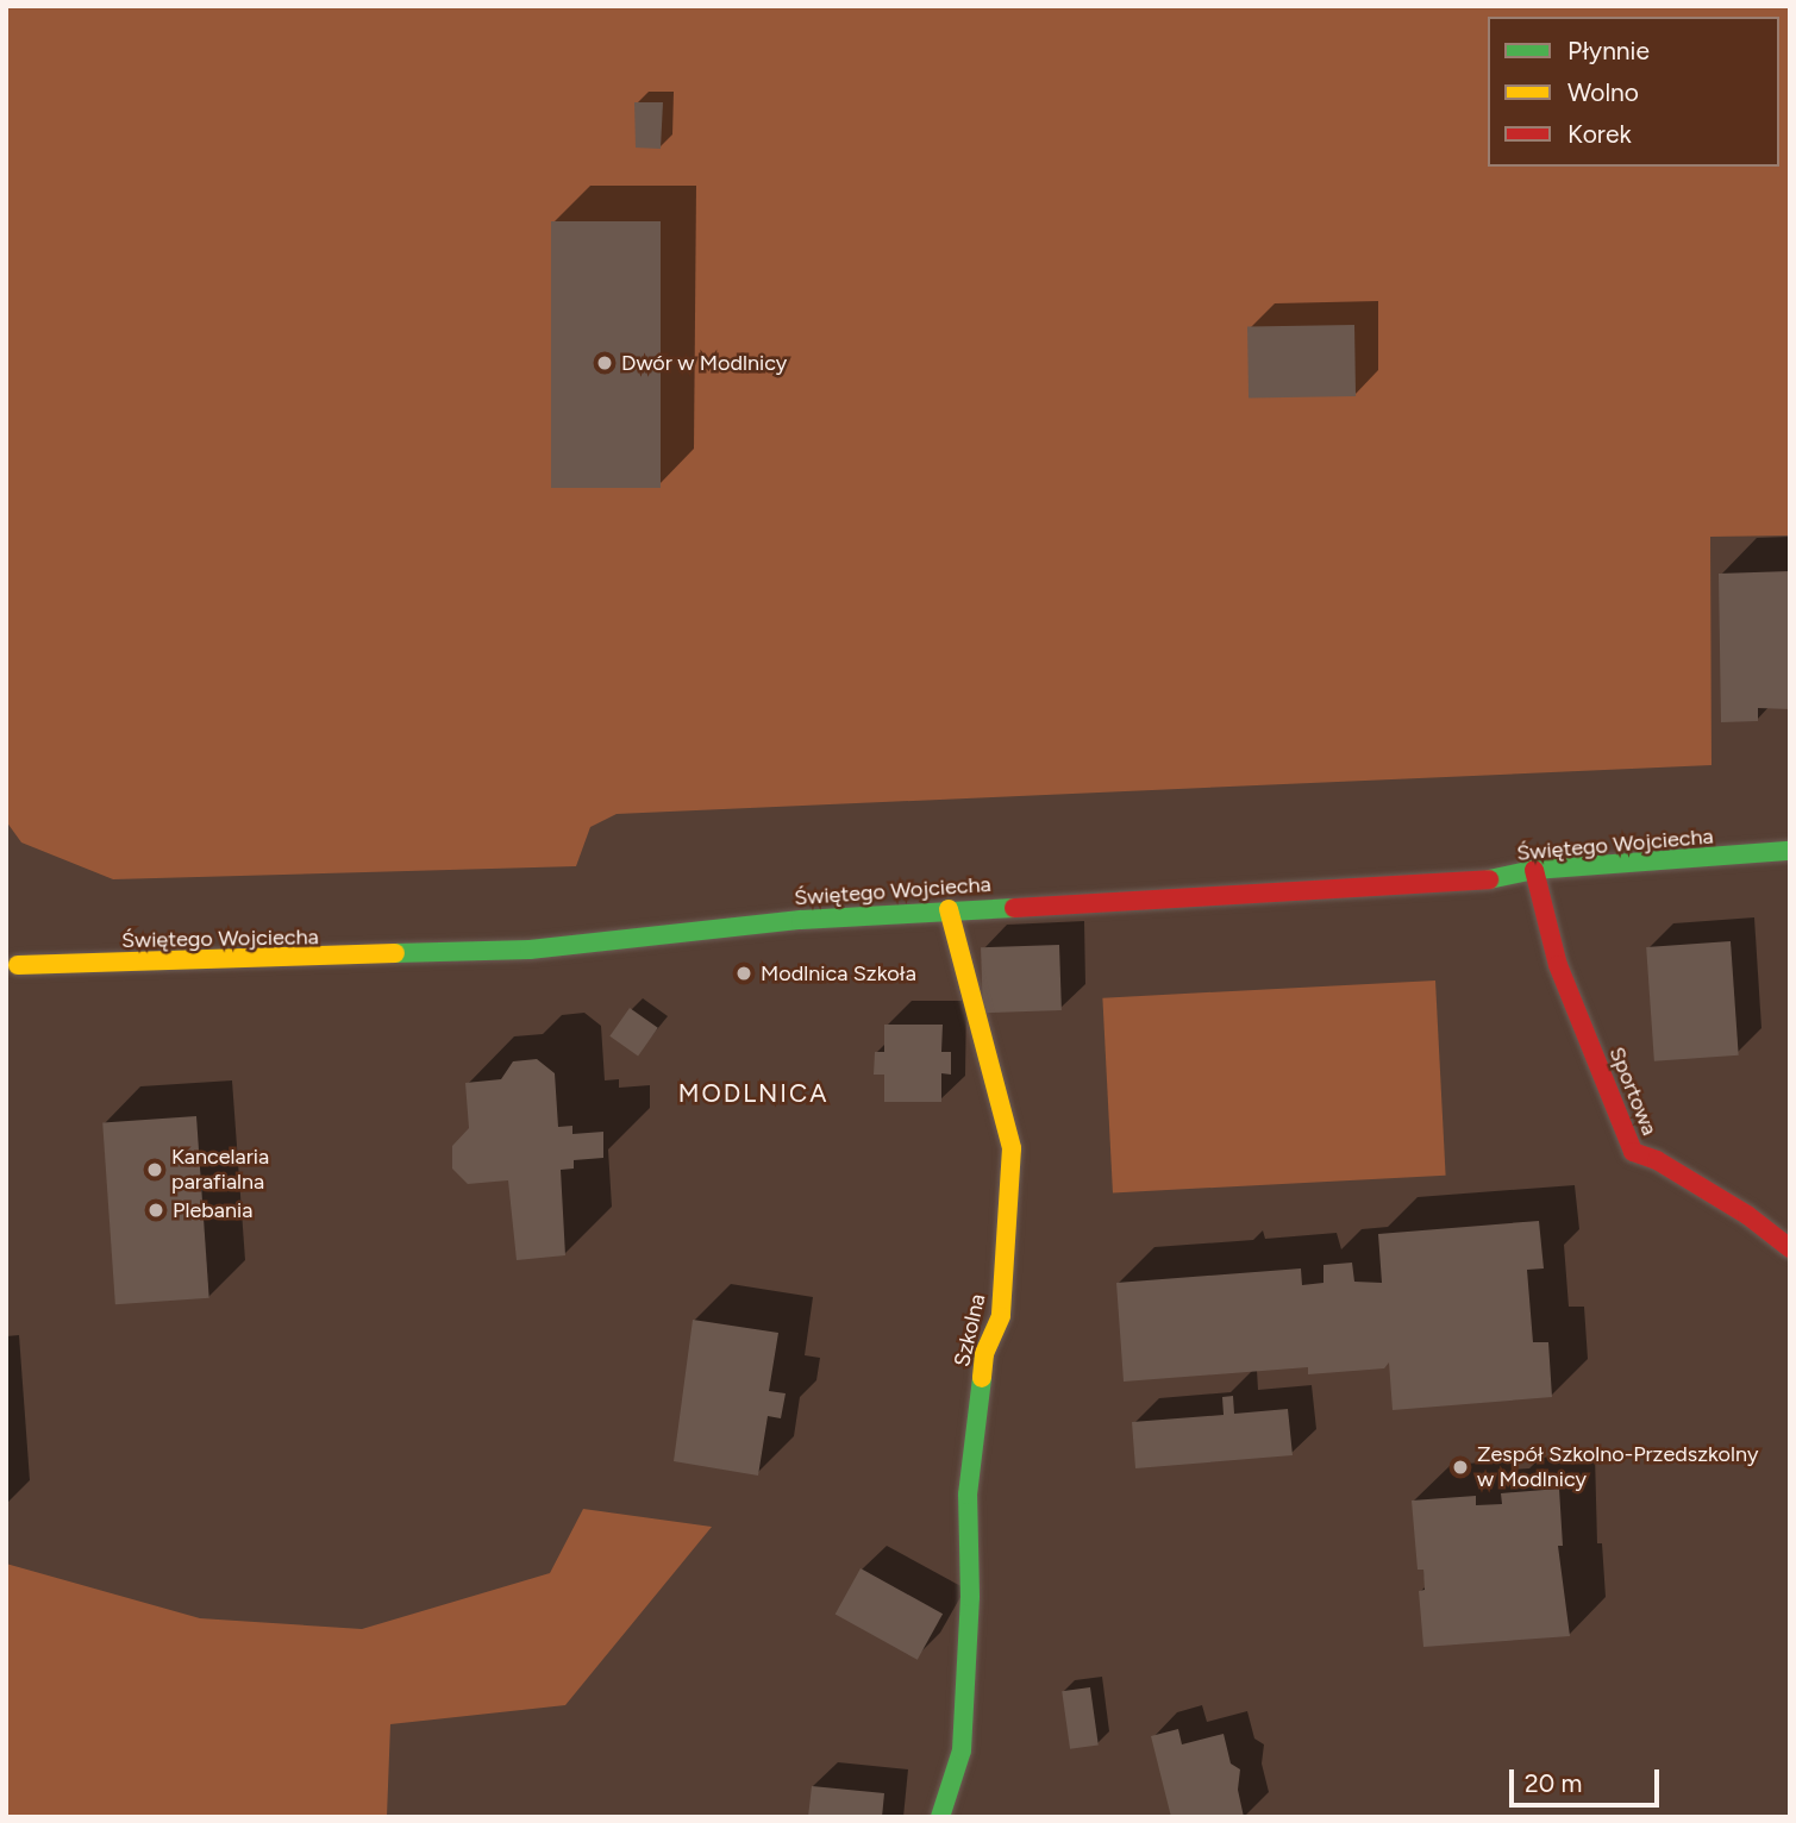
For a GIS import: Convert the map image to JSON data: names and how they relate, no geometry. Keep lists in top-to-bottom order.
{
  "streets": {
    "street": ["Świętego Wojciecha", "Sportowa", "Szkolna"]
  },
  "crossings": [
    ["Świętego Wojciecha", "Sportowa"],
    ["Świętego Wojciecha", "Szkolna"]
  ],
  "districts": ["MODLNICA"],
  "places": [
    "Dwór w Modlnicy",
    "Modlnica Szkoła",
    "Kancelaria parafialna",
    "Plebania",
    "Zespół Szkolno-Przedszkolny w Modlnicy"
  ],
  "legend": ["Płynnie", "Wolno", "Korek"],
  "scale_bar": "20 m"
}
